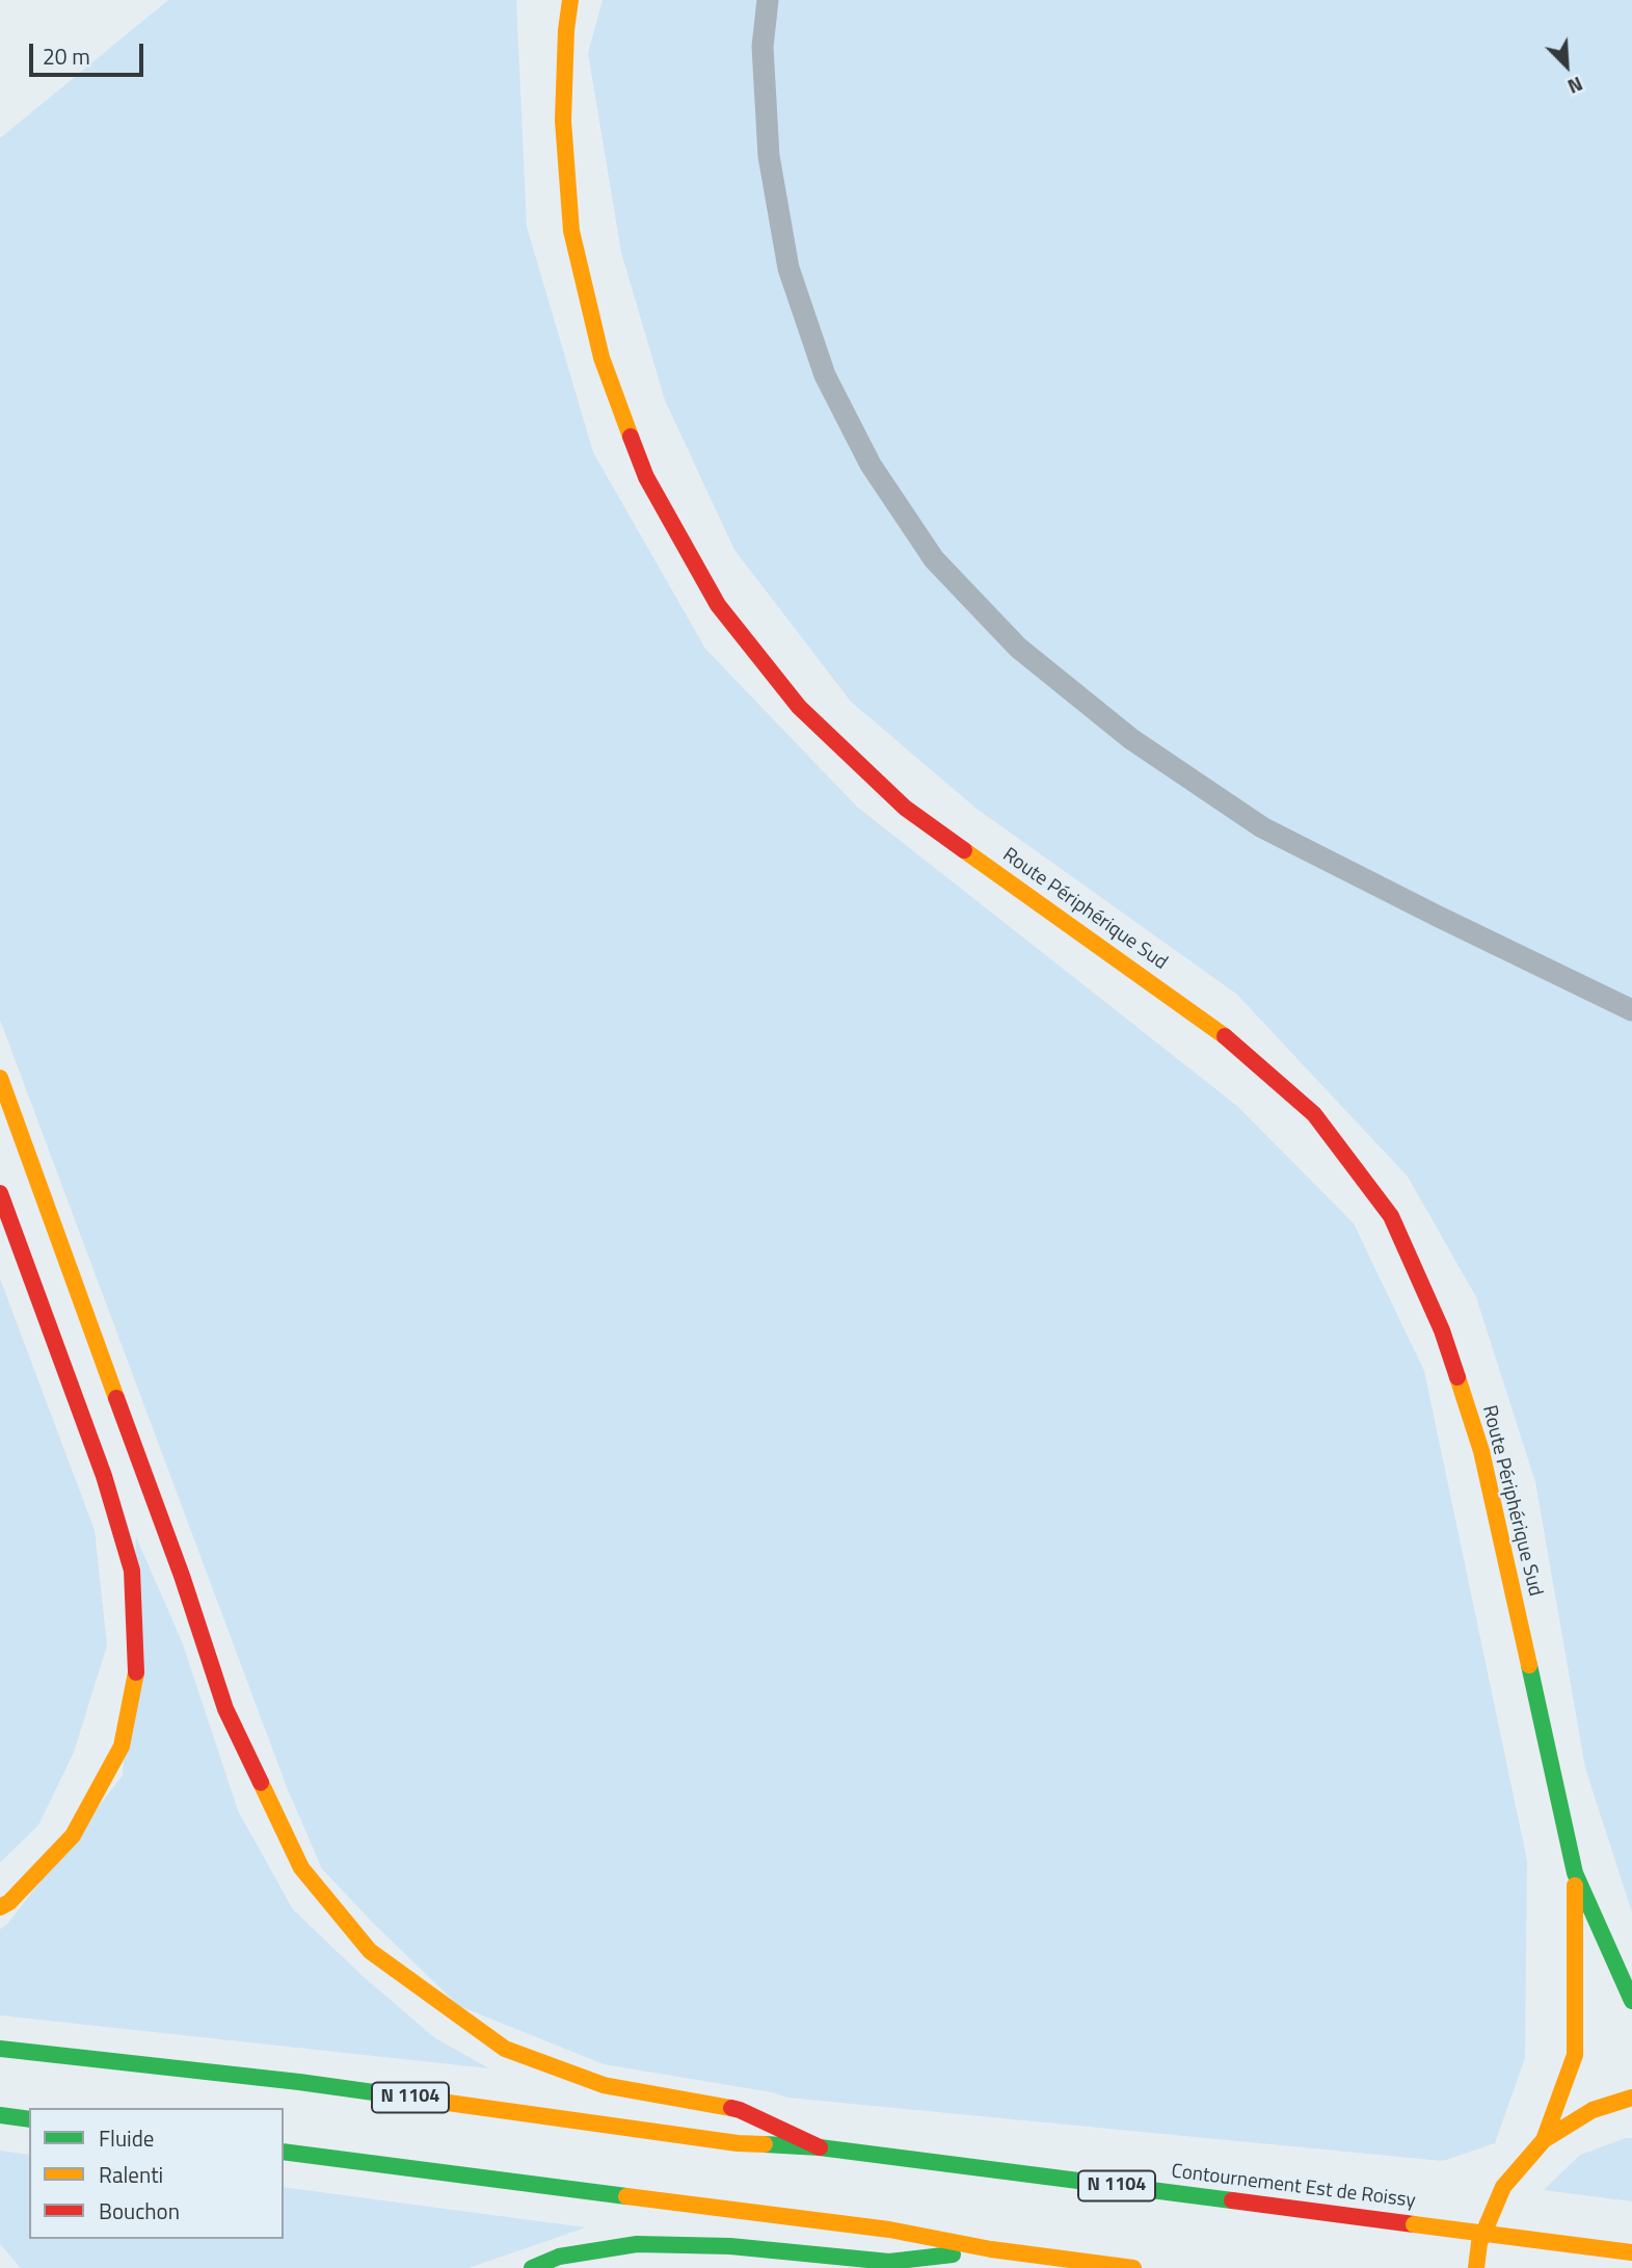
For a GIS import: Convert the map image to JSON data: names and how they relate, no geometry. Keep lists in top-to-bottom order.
{
  "streets": {
    "main road": ["Route Périphérique Sud", "N 1104", "Contournement Est de Roissy"]
  },
  "crossings": [
    ["N 1104", "Contournement Est de Roissy"]
  ],
  "legend": ["Fluide", "Ralenti", "Bouchon"],
  "scale_bar": "20 m",
  "north": "bottom right"
}
